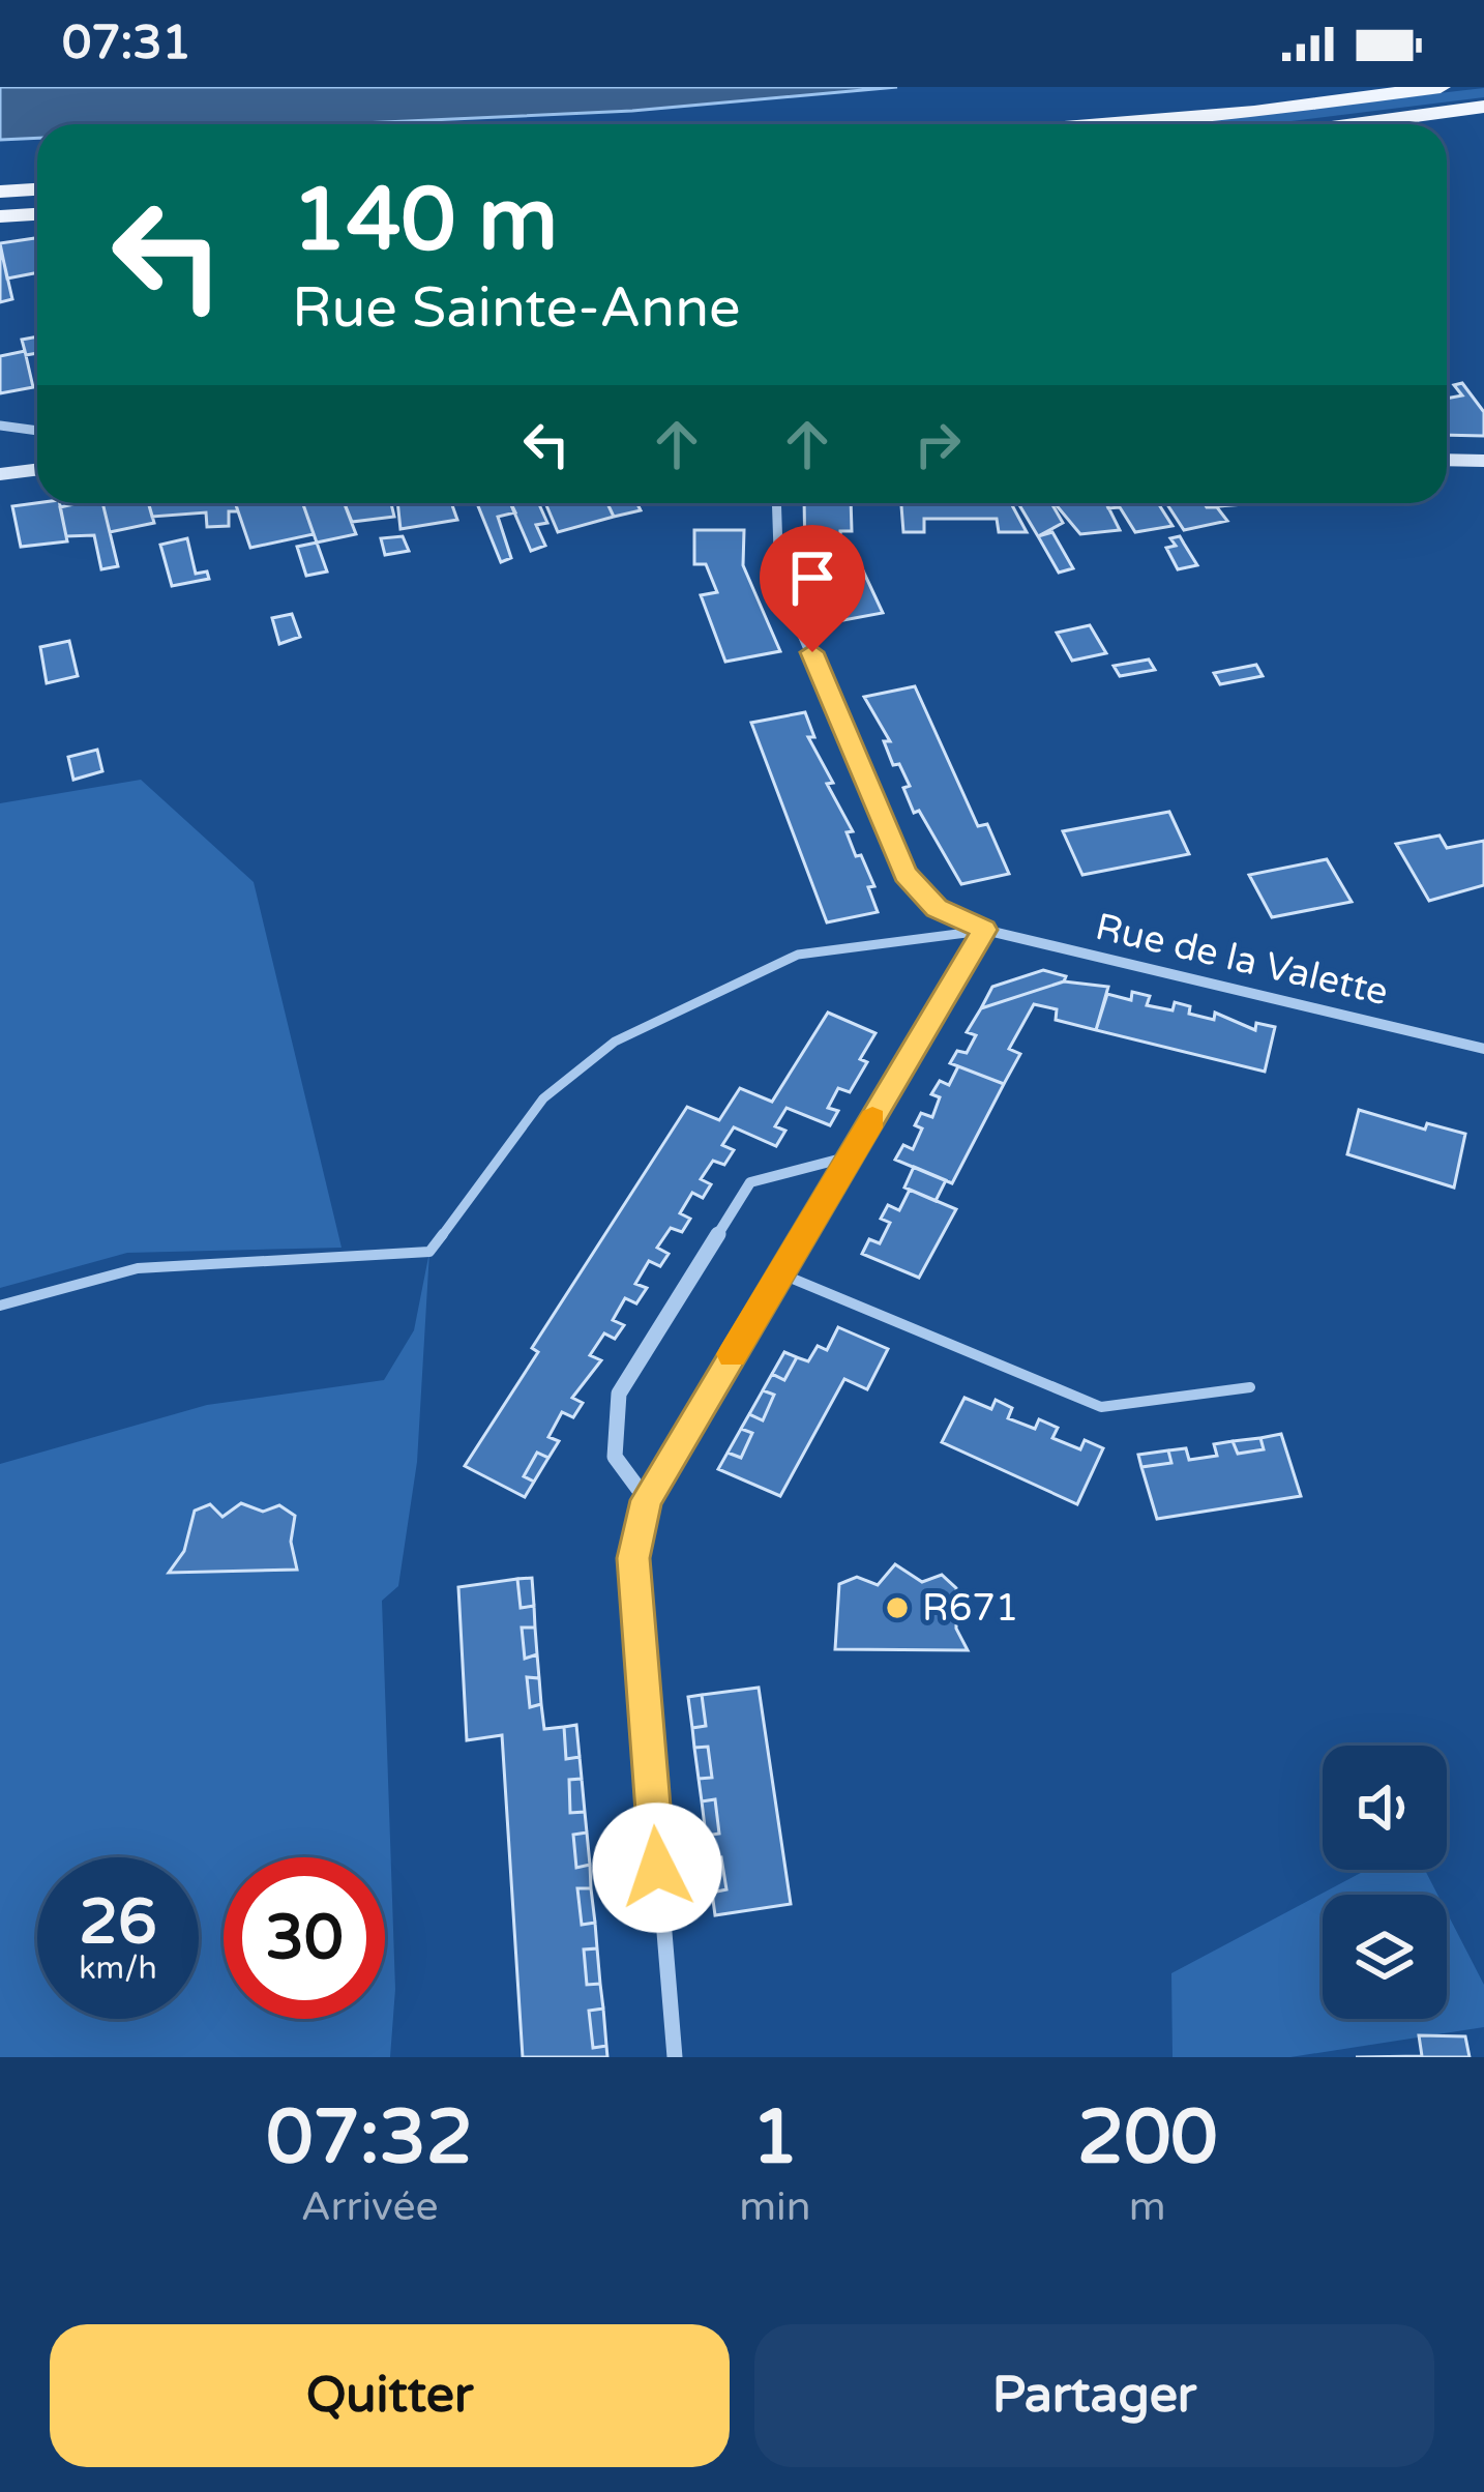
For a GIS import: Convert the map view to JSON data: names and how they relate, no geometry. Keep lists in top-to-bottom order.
{
  "streets": {
    "street": ["Rue de la Valette"]
  },
  "places": ["R671"],
  "page": {
    "status": "07:31",
    "turn": ["140 m", "Rue Sainte-Anne"],
    "speed": "26 km/h",
    "limit": "30",
    "eta": [
      "07:32",
      "Arrivée",
      "1",
      "min",
      "200",
      "m"
    ],
    "buttons": ["Quitter", "Partager"]
  }
}
